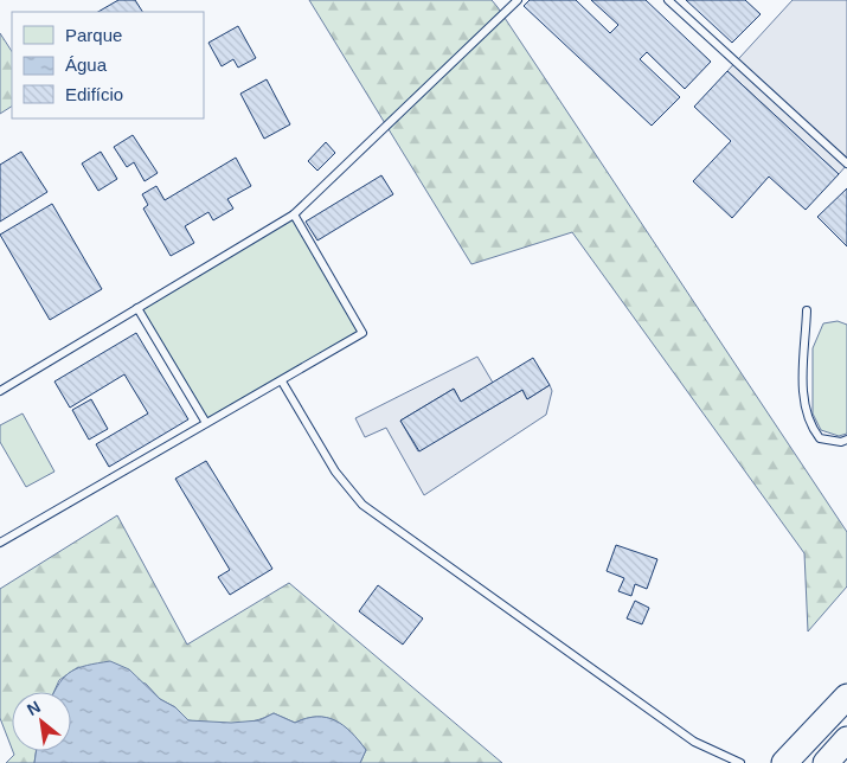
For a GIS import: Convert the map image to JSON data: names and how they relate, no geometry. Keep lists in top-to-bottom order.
{
  "legend": ["Parque", "Água", "Edifício"],
  "north": "top left"
}
